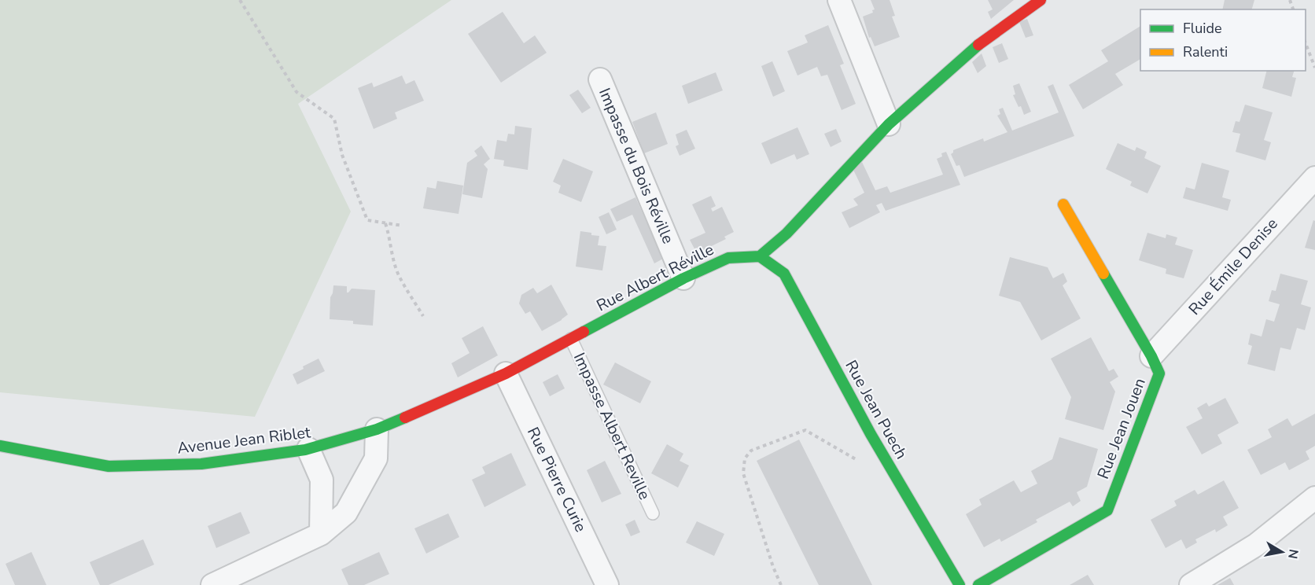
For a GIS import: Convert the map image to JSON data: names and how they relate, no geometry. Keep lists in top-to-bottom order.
{
  "streets": {
    "street": [
      "Impasse du Bois Réville",
      "Rue Émile Denise",
      "Rue Albert Réville",
      "Rue Jean Puech",
      "Rue Jean Jouen",
      "Avenue Jean Riblet",
      "Rue Pierre Curie"
    ],
    "lane": ["Impasse Albert Reville"]
  },
  "crossings": [
    ["Impasse du Bois Réville", "Rue Albert Réville"],
    ["Rue Émile Denise", "Rue Jean Jouen"],
    ["Rue Albert Réville", "Rue Jean Puech"],
    ["Rue Albert Réville", "Impasse Albert Reville"],
    ["Rue Albert Réville", "Avenue Jean Riblet"],
    ["Rue Albert Réville", "Rue Pierre Curie"]
  ],
  "legend": ["Fluide", "Ralenti"],
  "north": "right"
}
